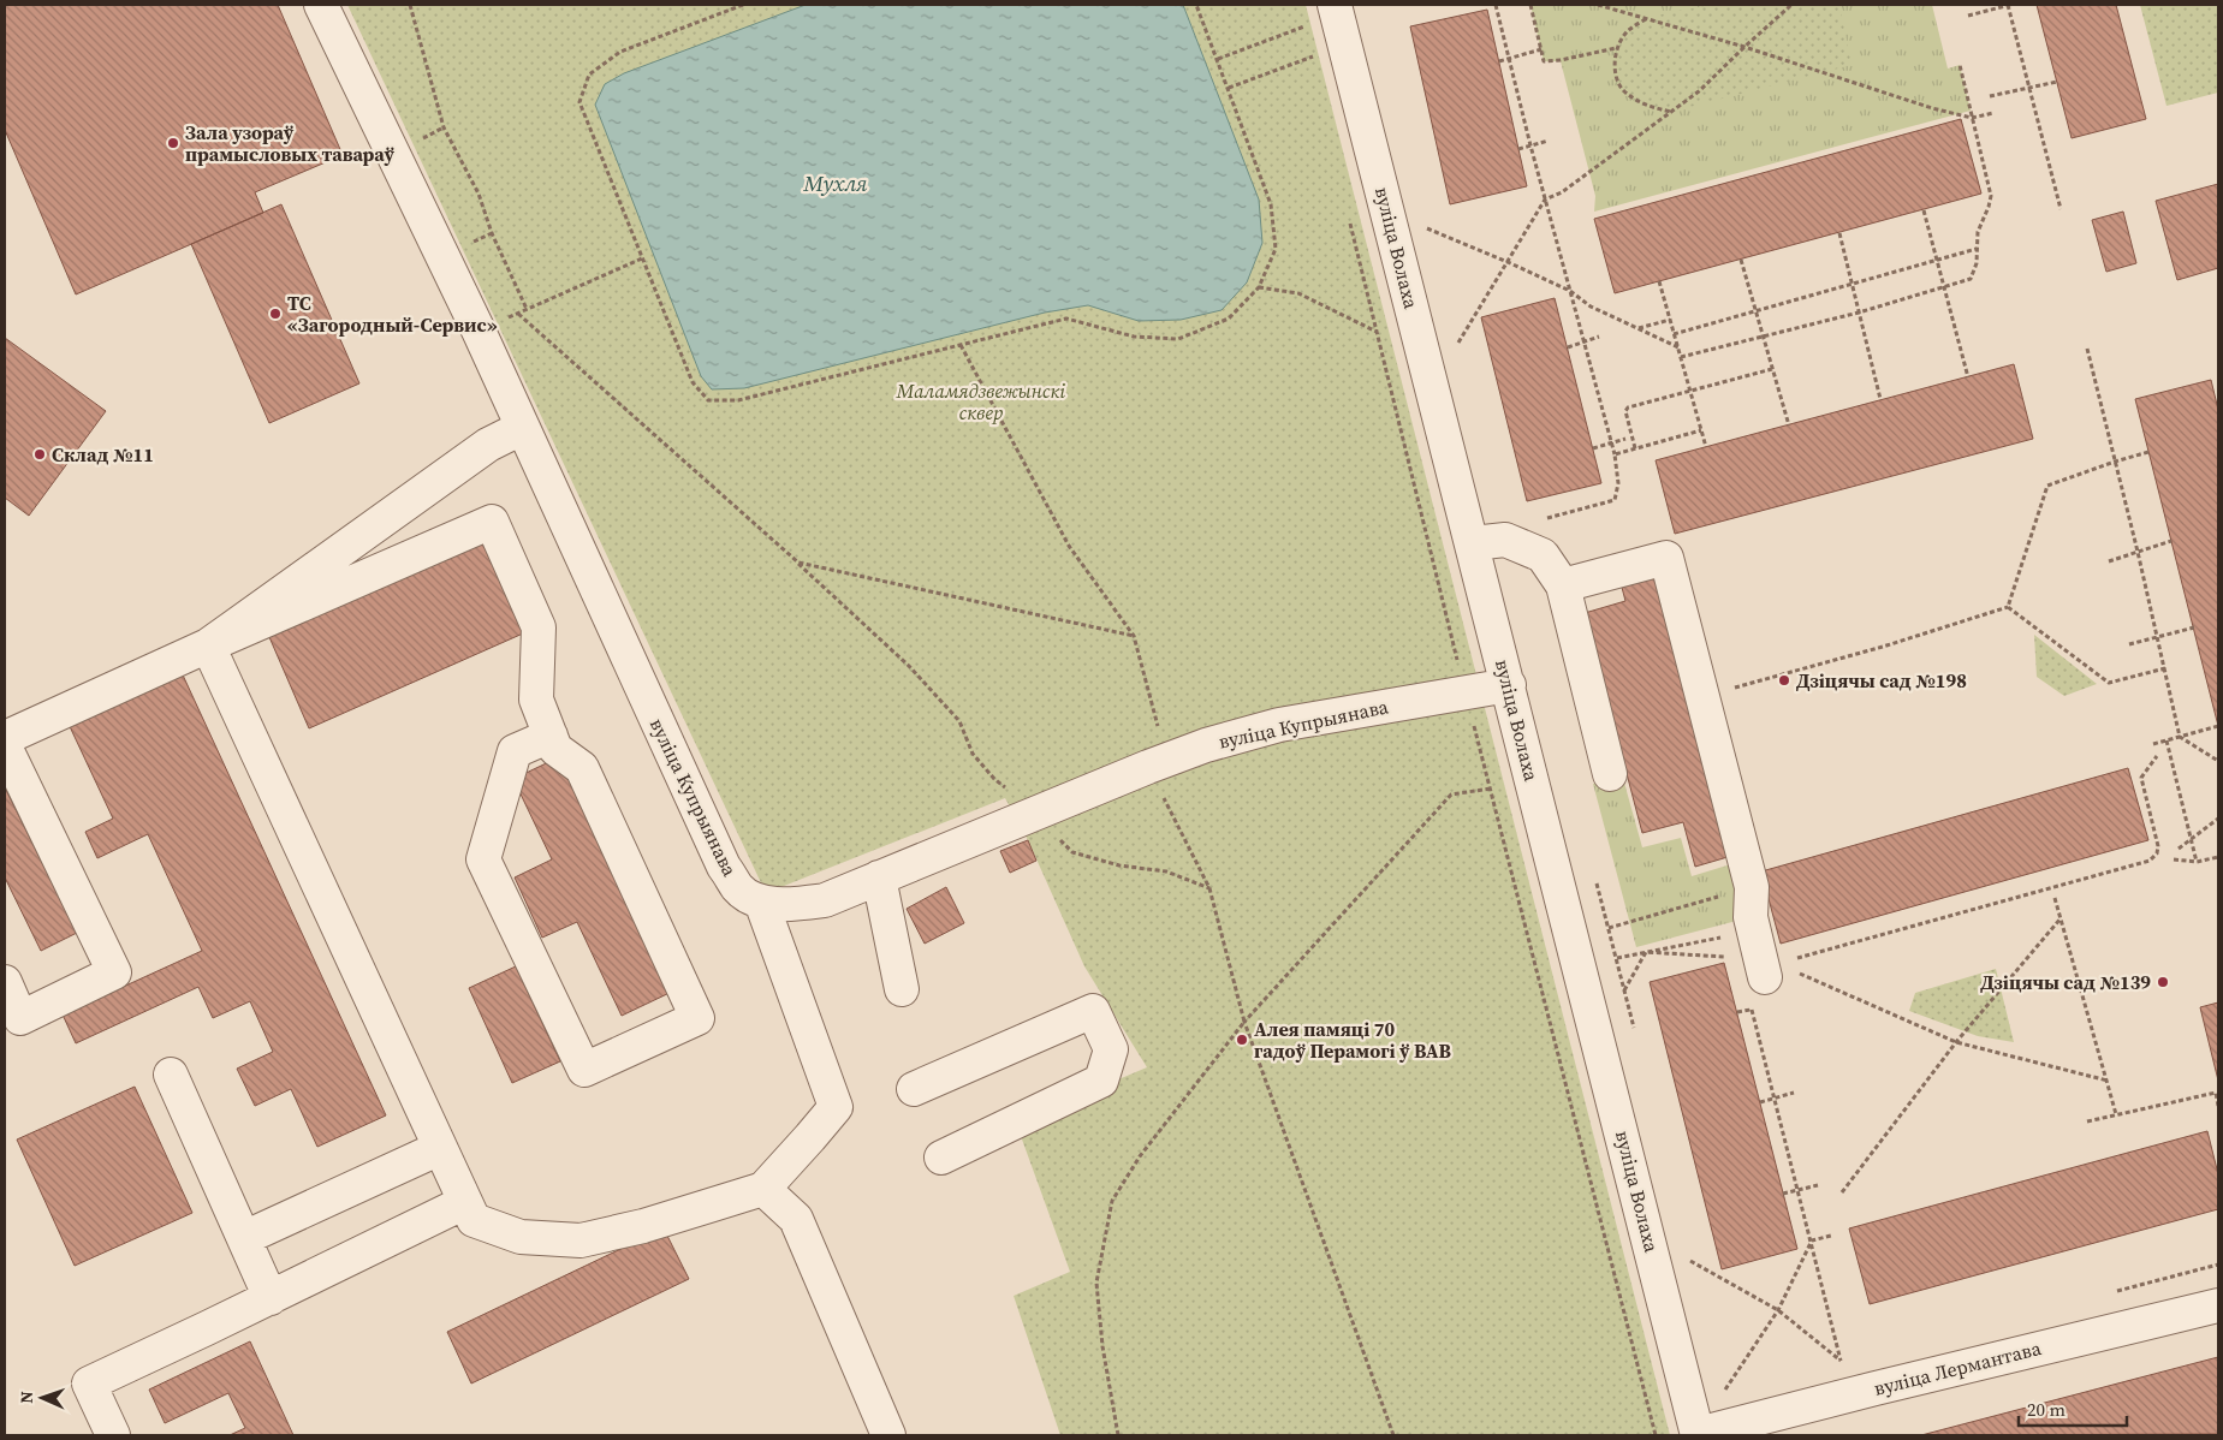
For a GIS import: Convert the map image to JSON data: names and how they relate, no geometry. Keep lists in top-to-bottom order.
{
  "streets": {
    "street": ["вуліца Волаха", "вуліца Купрыянава", "вуліца Лермантава"]
  },
  "crossings": [
    ["вуліца Волаха", "вуліца Купрыянава"],
    ["вуліца Волаха", "вуліца Лермантава"]
  ],
  "water": ["Мухля"],
  "parks": ["Маламядзвежынскі сквер"],
  "places": [
    "Зала узораў прамысловых тавараў",
    "ТС «Загородный-Сервис»",
    "Склад №11",
    "Дзіцячы сад №198",
    "Дзіцячы сад №139",
    "Алея памяці 70 гадоў Перамогі ў ВАВ"
  ],
  "scale_bar": "20 m",
  "north": "left"
}
